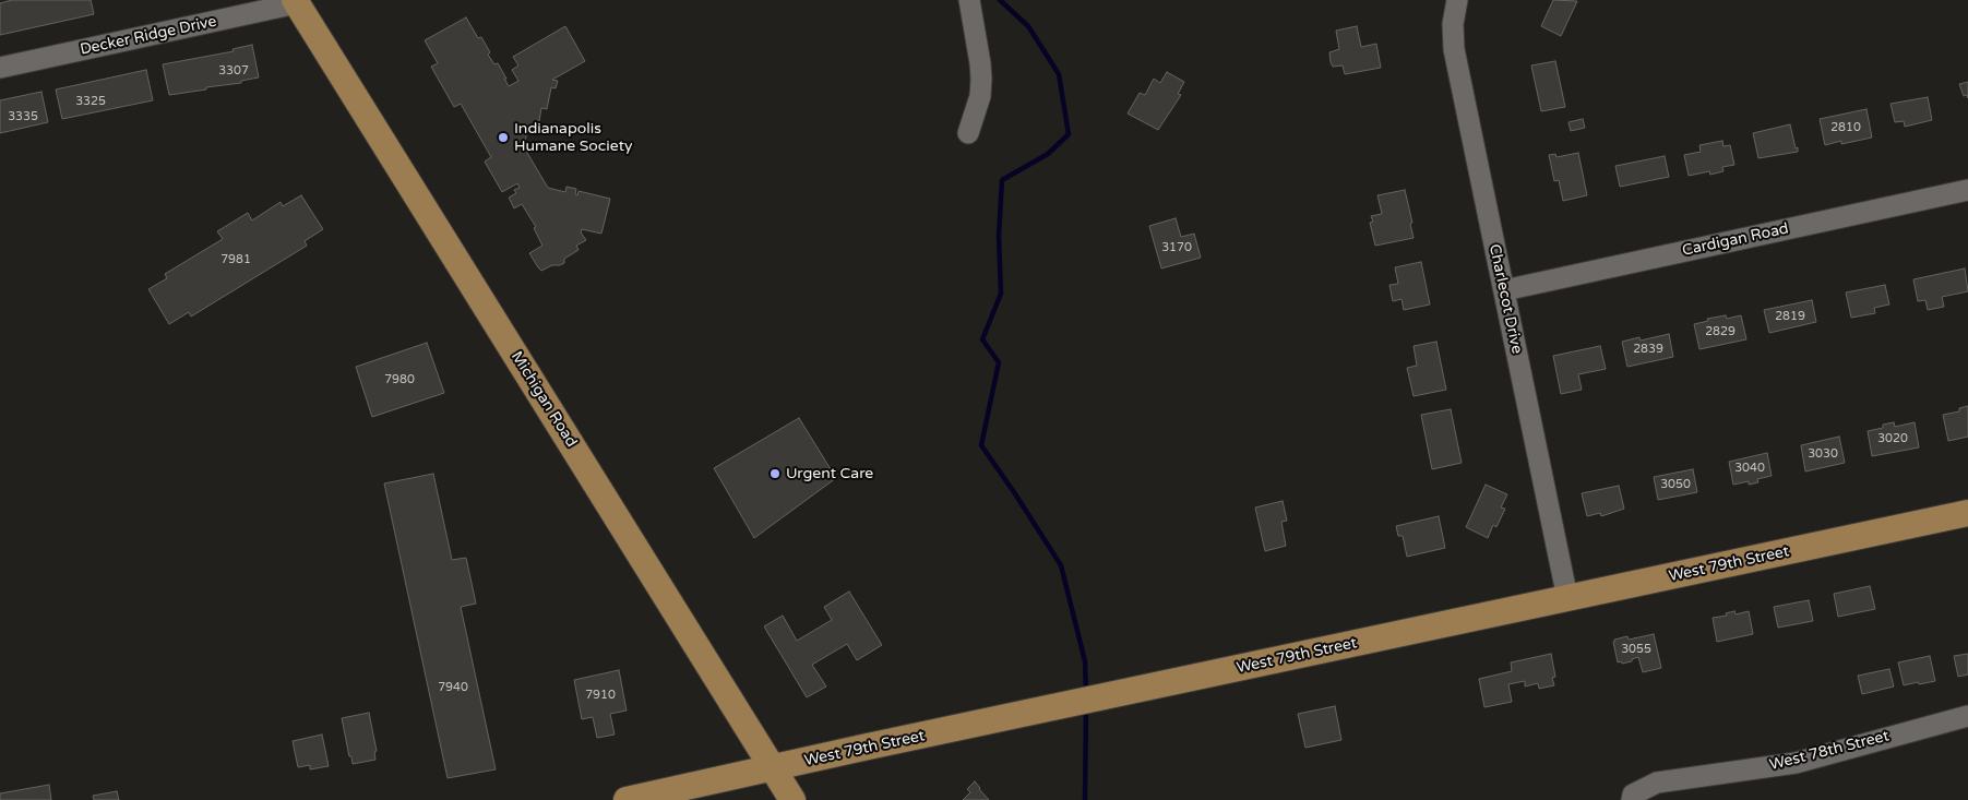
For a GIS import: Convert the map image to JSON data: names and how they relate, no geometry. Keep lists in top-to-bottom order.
{
  "streets": {
    "main road": ["Michigan Road", "West 79th Street"],
    "street": [
      "Decker Ridge Drive",
      "Cardigan Road",
      "Charlecot Drive",
      "West 78th Street"
    ]
  },
  "crossings": [
    ["Decker Ridge Drive", "Michigan Road"],
    ["Cardigan Road", "Charlecot Drive"],
    ["Charlecot Drive", "West 79th Street"],
    ["Michigan Road", "West 79th Street"]
  ],
  "places": ["Indianapolis Humane Society", "Urgent Care"],
  "house_numbers": [
    "3307",
    "3325",
    "3335",
    "2810",
    "3170",
    "7981",
    "2819",
    "2829",
    "2839",
    "7980",
    "3020",
    "3030",
    "3040",
    "3050",
    "3055",
    "7940",
    "7910"
  ]
}
